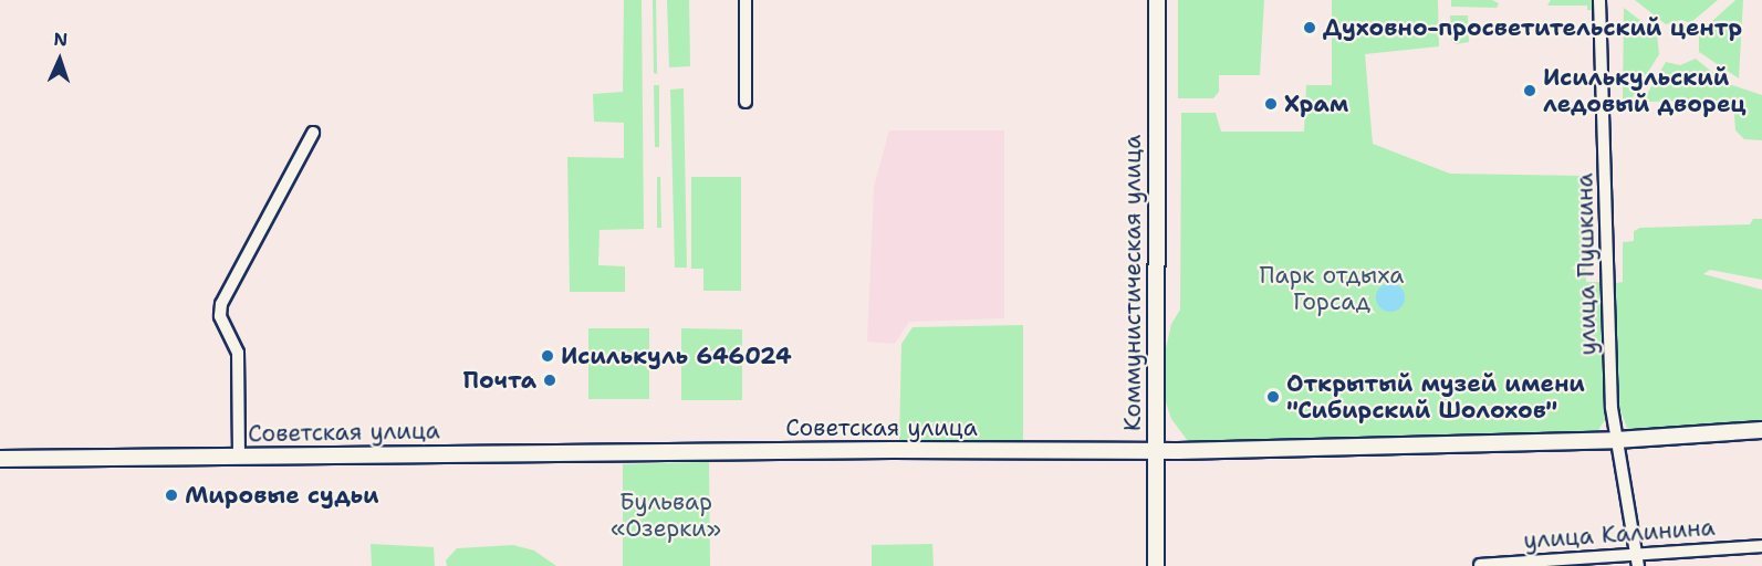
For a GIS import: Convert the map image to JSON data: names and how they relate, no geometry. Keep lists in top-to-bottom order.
{
  "streets": {
    "street": [
      "улица Пушкина",
      "Коммунистическая улица",
      "Советская улица",
      "улица Калинина"
    ]
  },
  "crossings": [
    ["улица Пушкина", "Советская улица"],
    ["улица Пушкина", "улица Калинина"],
    ["Коммунистическая улица", "Советская улица"]
  ],
  "parks": ["Парк отдыха Горсад", "Бульвар «Озерки»"],
  "places": [
    "Духовно-просветительский центр",
    "Исилькульский ледовый дворец",
    "Храм",
    "Исилькуль 646024",
    "Почта",
    "Открытый музей имени \"Сибирский Шолохов\"",
    "Мировые судьи"
  ],
  "north": "top"
}
